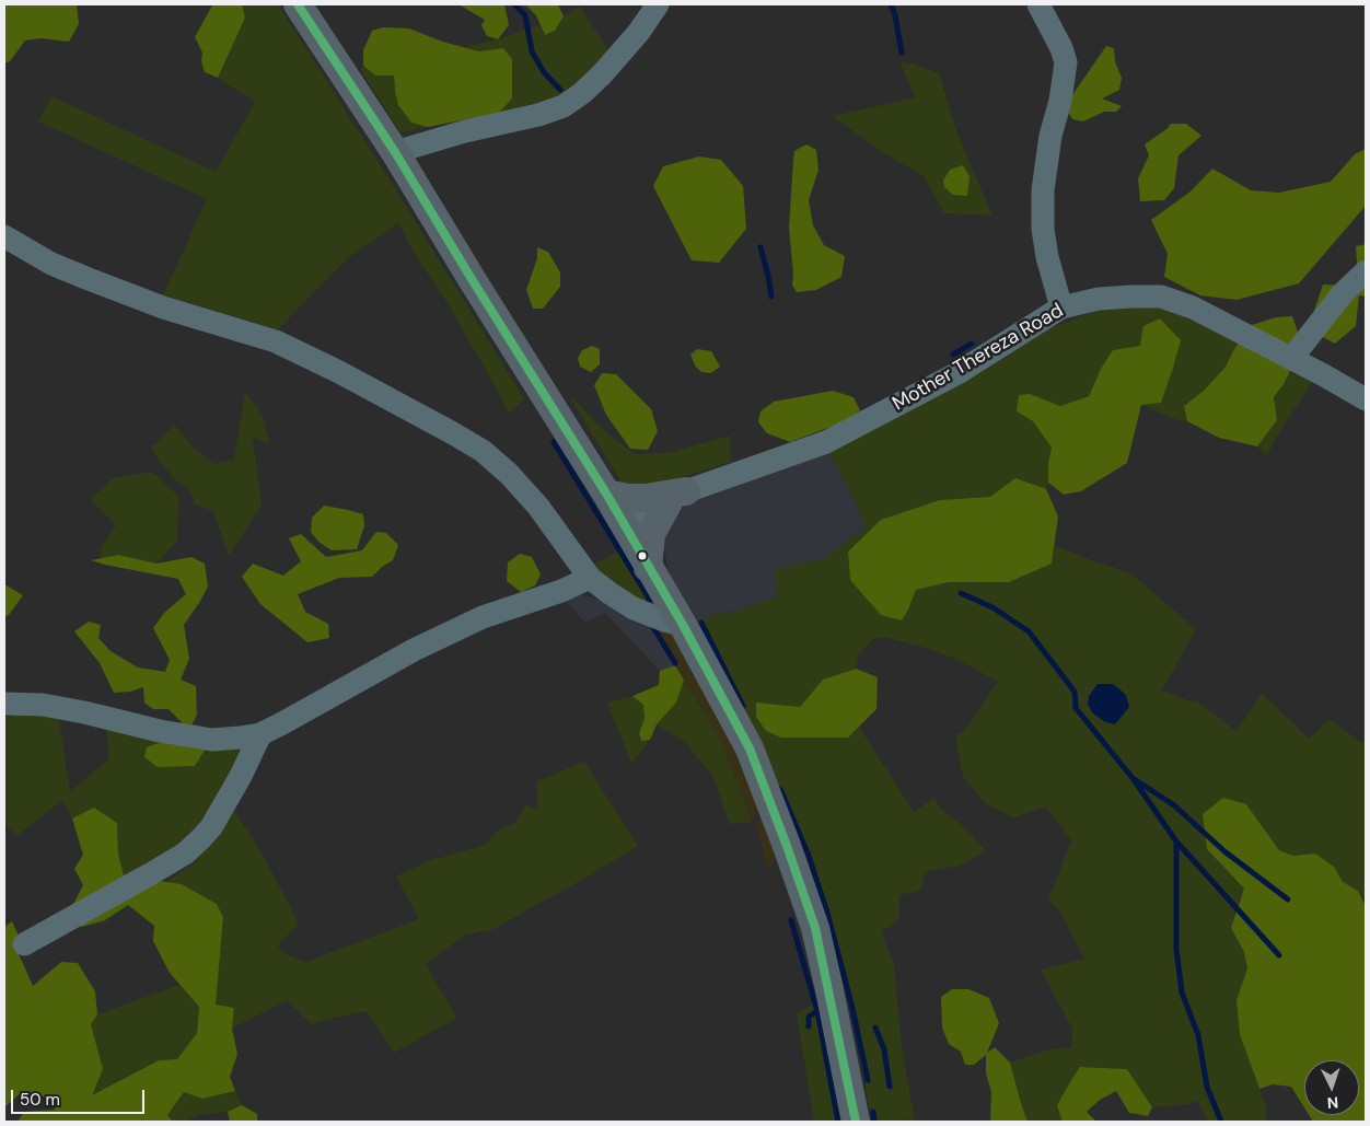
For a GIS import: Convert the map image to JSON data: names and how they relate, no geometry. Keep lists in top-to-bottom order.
{
  "streets": {
    "street": ["Mother Thereza Road"]
  },
  "scale_bar": "50 m",
  "north": "bottom"
}
